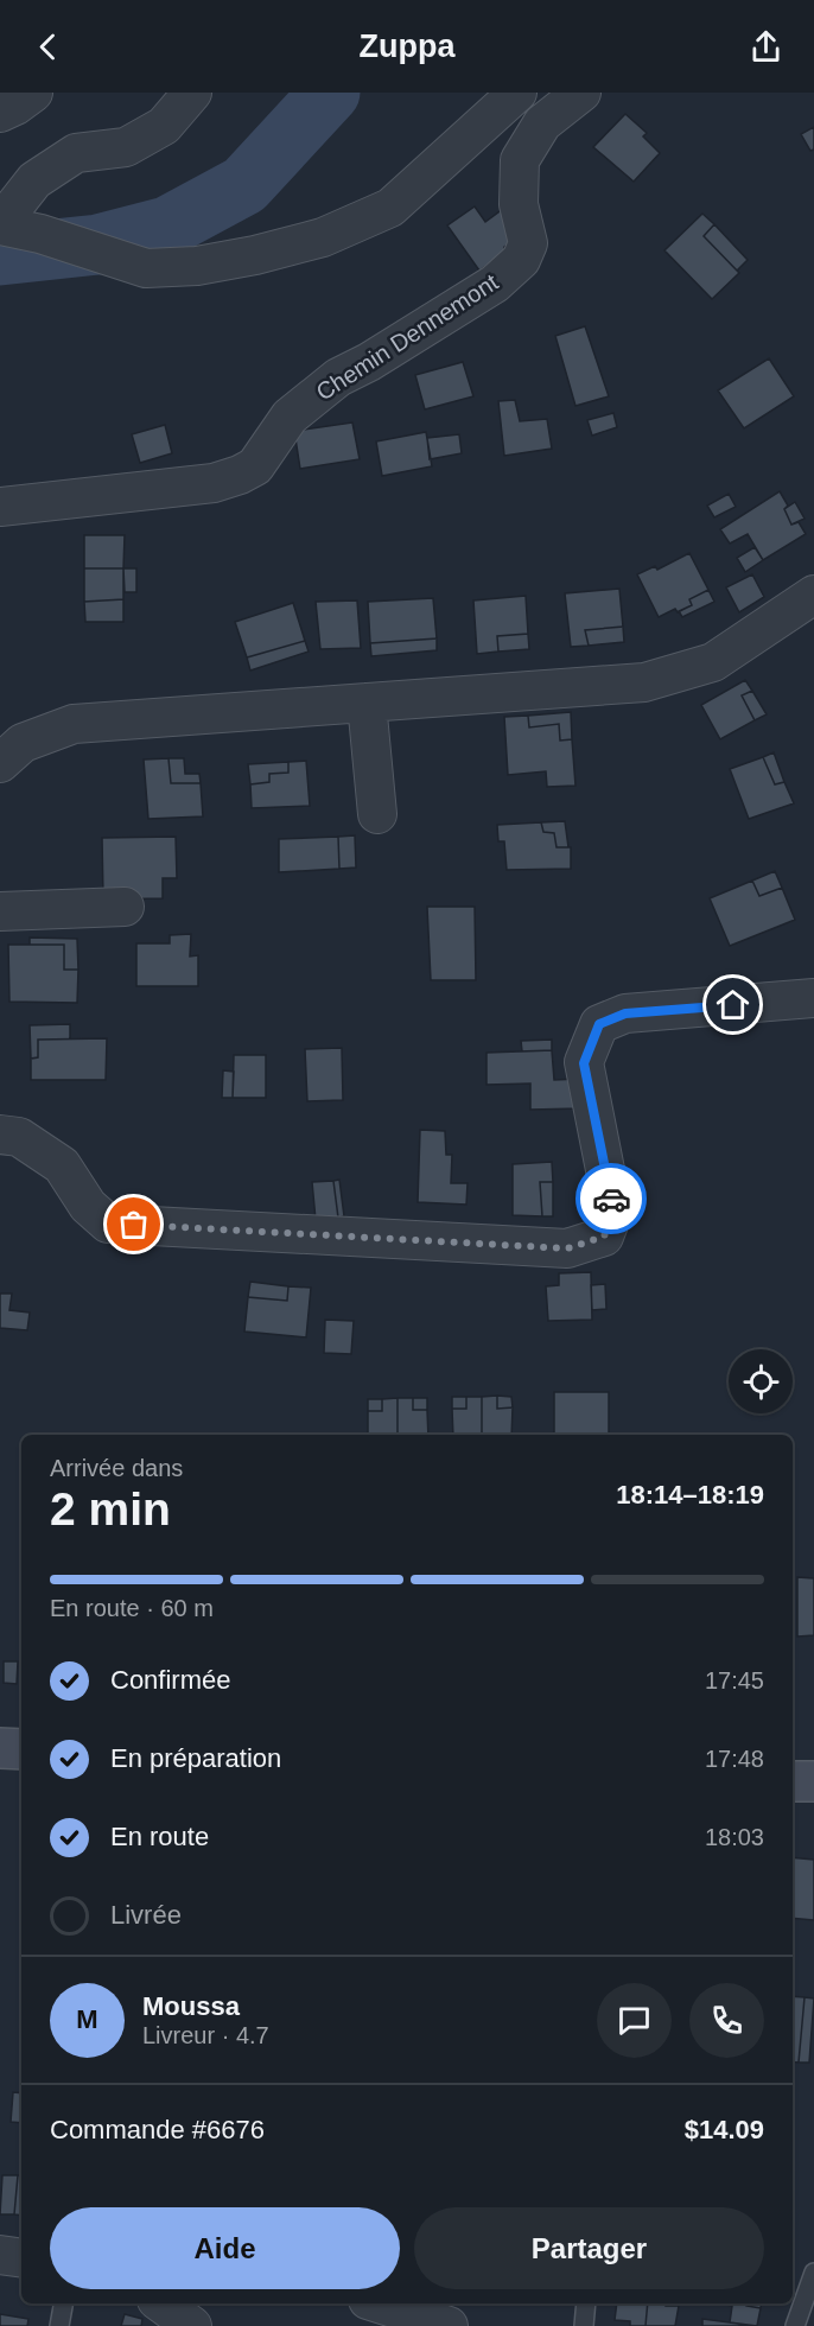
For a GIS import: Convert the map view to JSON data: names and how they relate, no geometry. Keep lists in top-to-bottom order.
{
  "streets": {
    "street": ["Chemin Dennemont"]
  },
  "page": {
    "header": "Zuppa",
    "heading": ["2 min", "Arrivée dans", "18:14–18:19"],
    "panel": [
      "Moussa",
      "Livreur · 4.7",
      "Commande #6676",
      "$14.09"
    ],
    "bar": "En route · 60 m",
    "list": [
      ["Confirmée", "17:45"],
      ["En préparation", "17:48"],
      ["En route", "18:03"],
      "Livrée"
    ],
    "round": "M",
    "buttons": ["Aide", "Partager"]
  }
}
